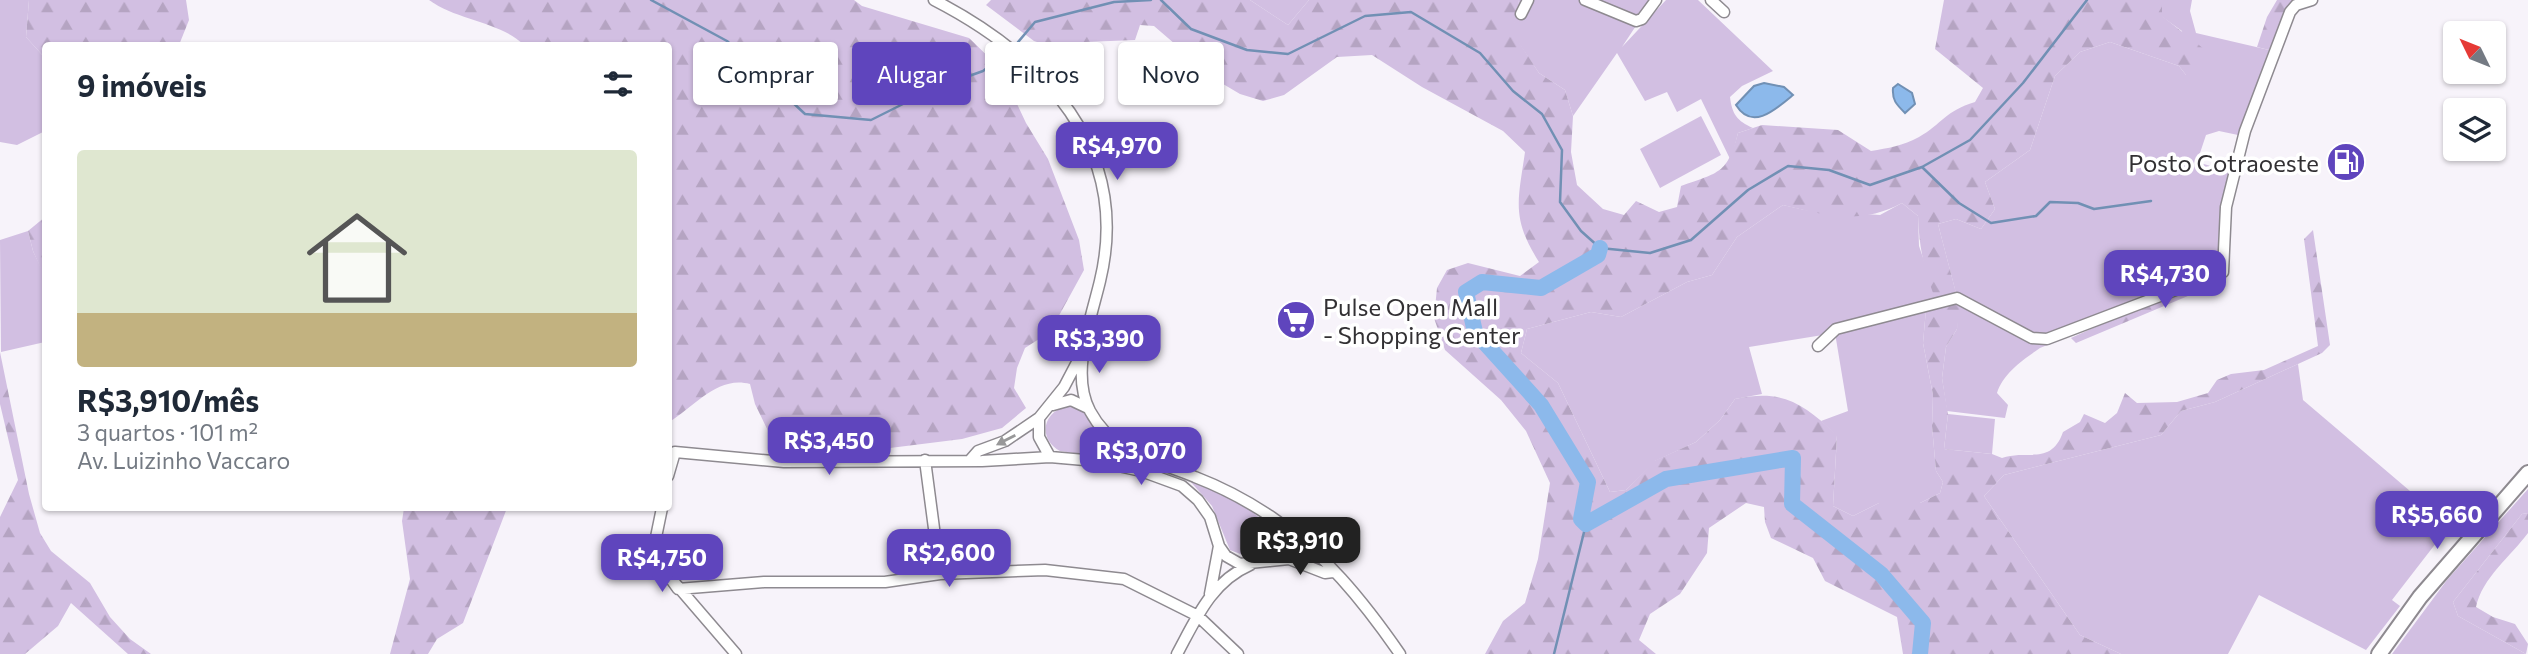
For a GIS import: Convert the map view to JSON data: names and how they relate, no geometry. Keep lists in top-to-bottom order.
{
  "places": {
    "fuel station": ["Posto Cotraoeste"],
    "supermarket": ["Pulse Open Mall - Shopping Center"]
  },
  "north": "top left",
  "page": {
    "chip": [
      "Comprar",
      "Alugar",
      "Filtros",
      "Novo"
    ],
    "heading": "9 imóveis",
    "price": [
      "R$4,970",
      "R$4,730",
      "R$3,390",
      "R$3,450",
      "R$3,070",
      "R$5,660",
      "R$3,910",
      "R$2,600",
      "R$4,750"
    ],
    "list": [
      {
        "name": "R$3,910/mês",
        "note": "3 quartos · 101 m² · Av. Luizinho Vaccaro"
      }
    ]
  }
}
